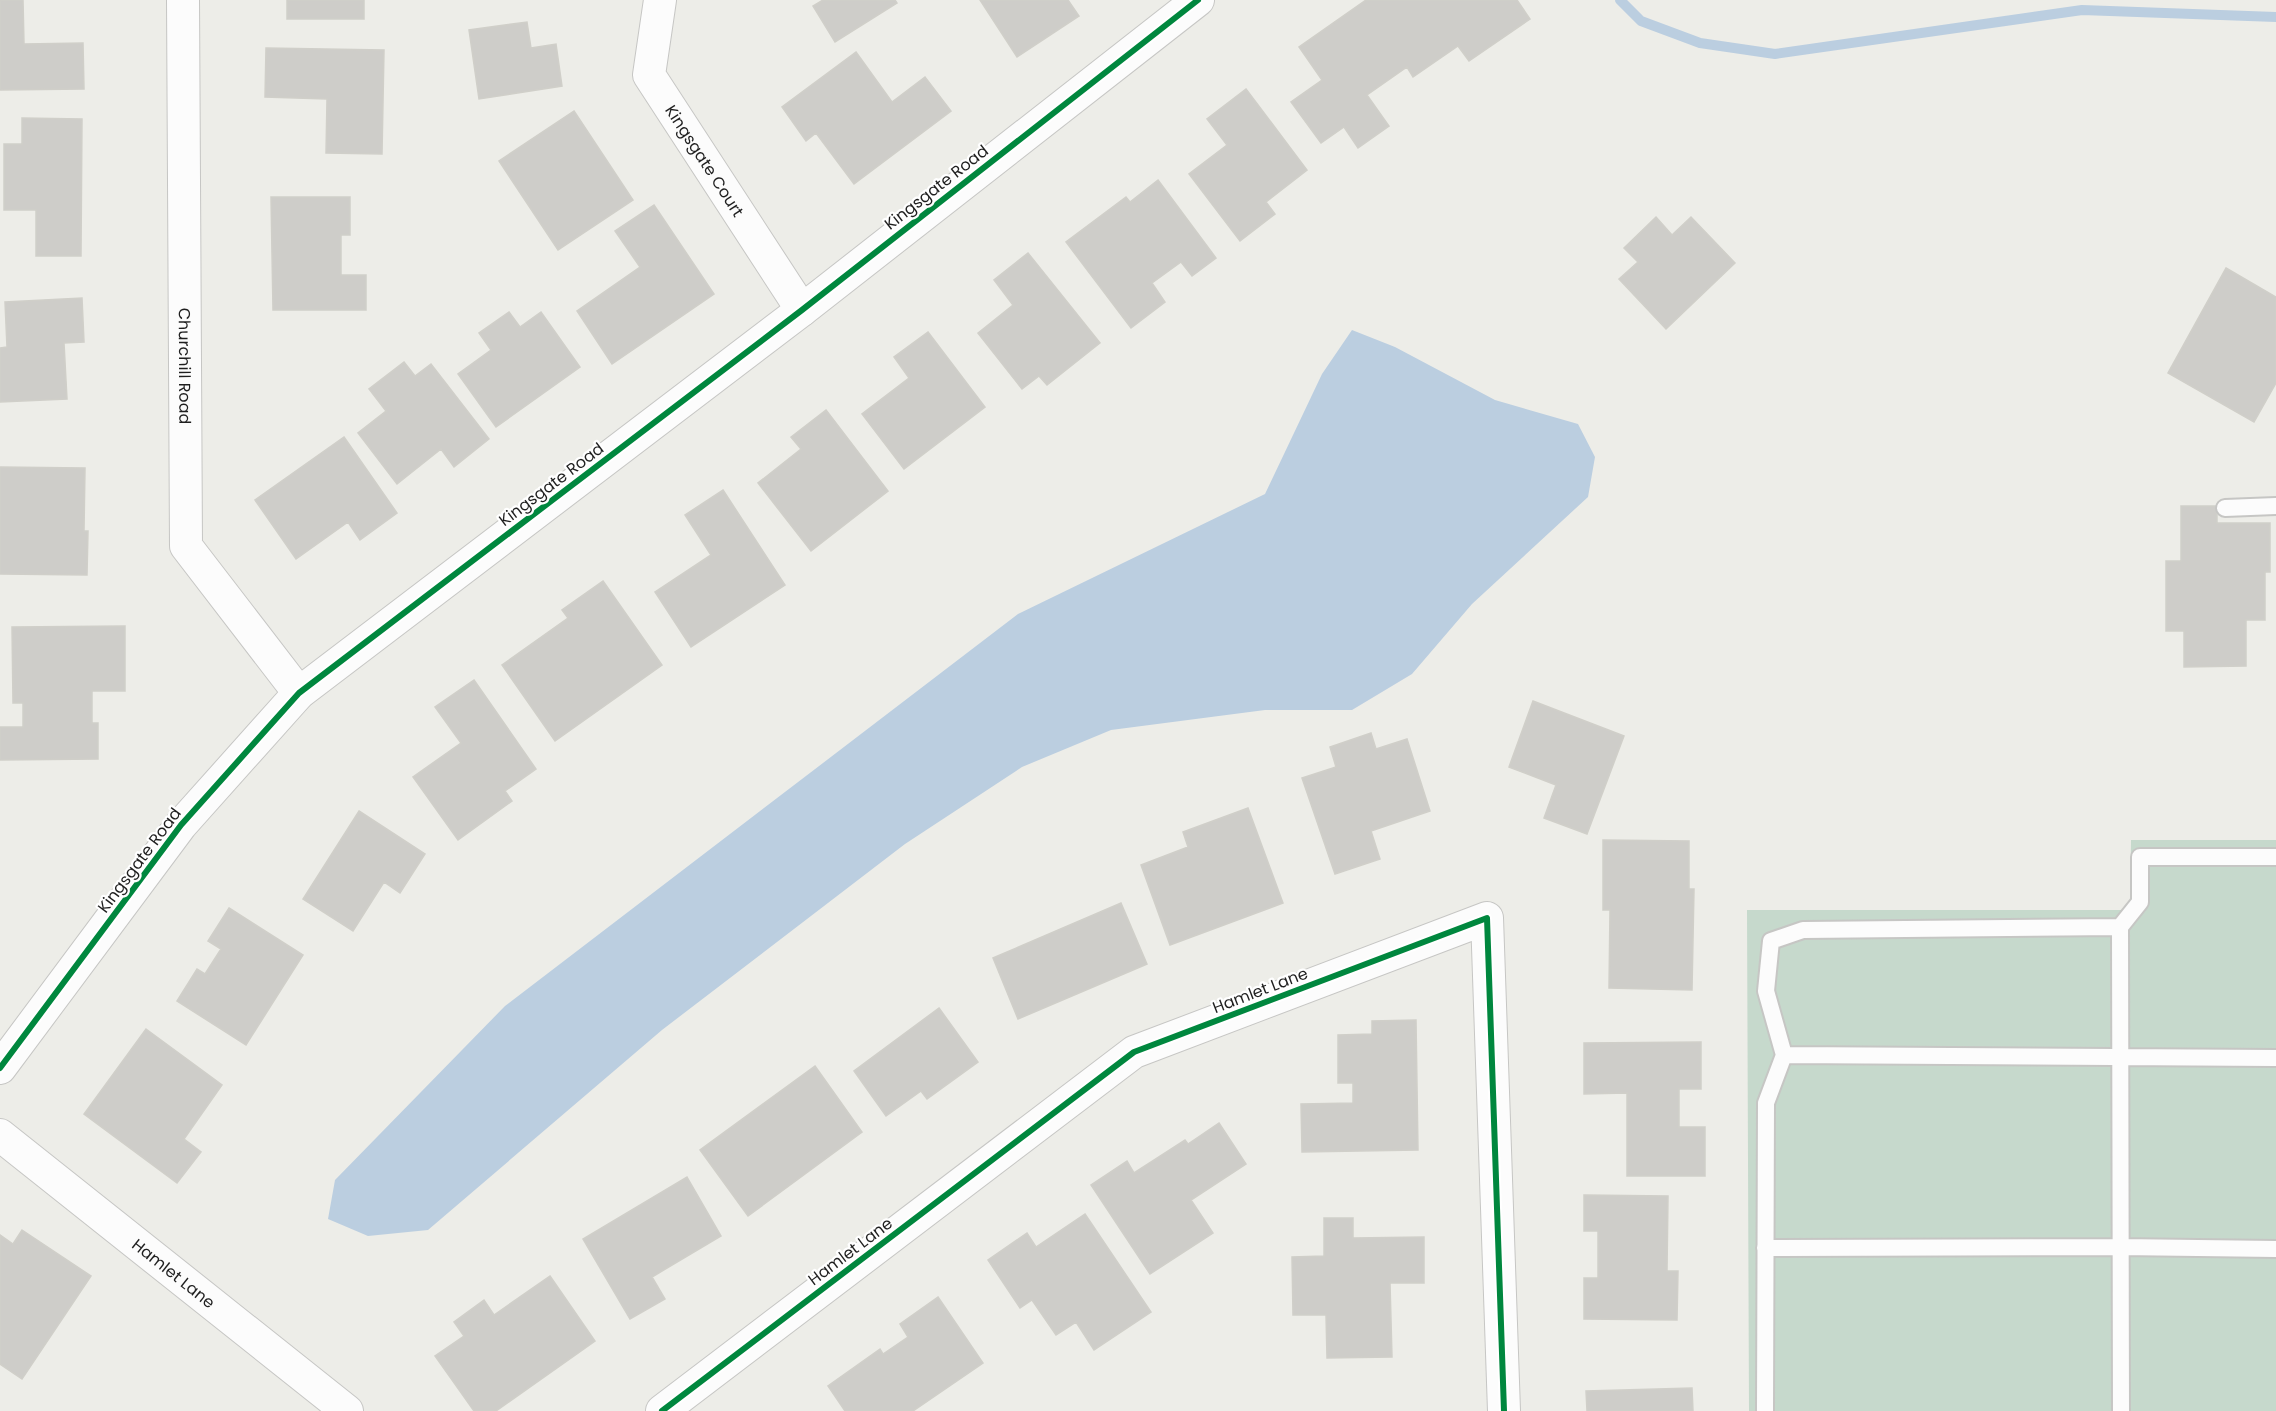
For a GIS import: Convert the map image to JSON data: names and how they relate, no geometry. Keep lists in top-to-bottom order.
{
  "streets": {
    "street": [
      "Kingsgate Court",
      "Kingsgate Road",
      "Churchill Road",
      "Hamlet Lane"
    ]
  },
  "crossings": [
    ["Kingsgate Court", "Kingsgate Road"],
    ["Kingsgate Road", "Churchill Road"]
  ]
}
